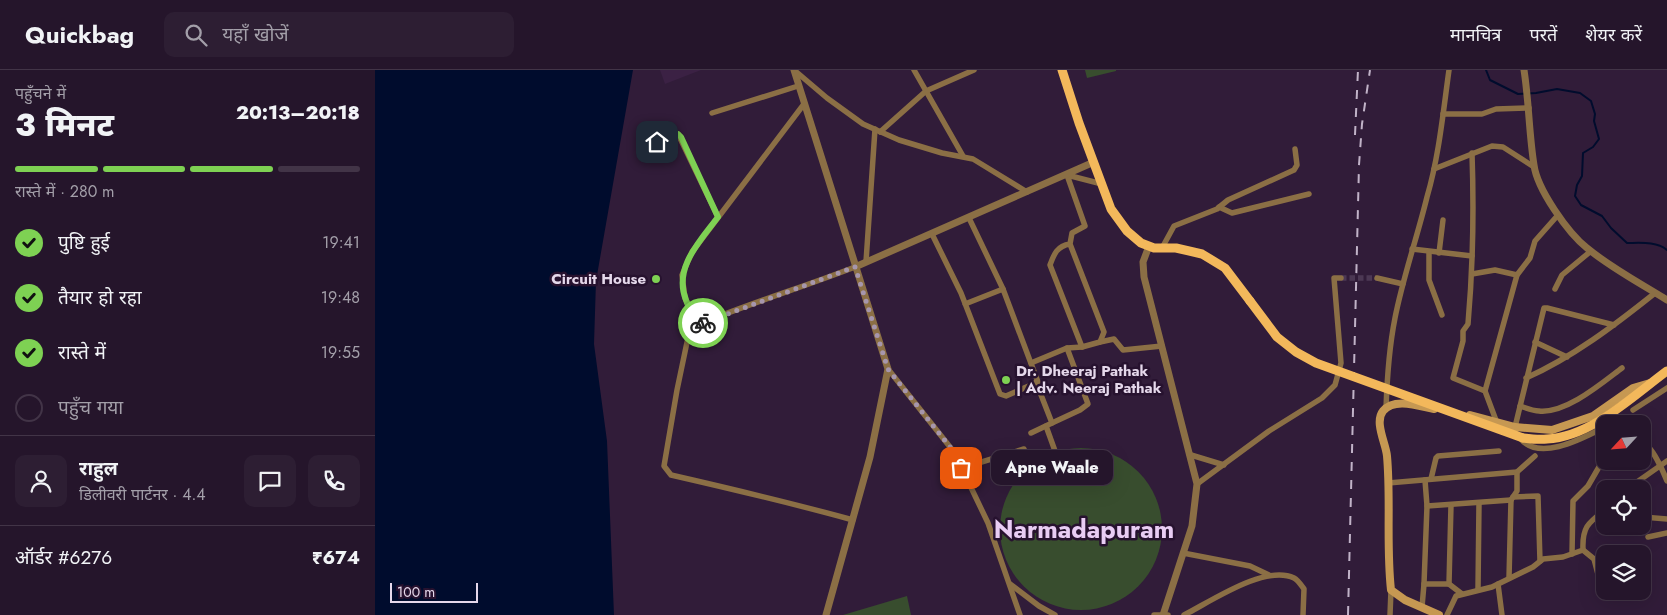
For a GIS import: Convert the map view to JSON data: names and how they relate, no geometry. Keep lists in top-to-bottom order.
{
  "districts": ["Narmadapuram"],
  "places": ["Circuit House", "Dr. Dheeraj Pathak | Adv. Neeraj Pathak", "Apne Waale"],
  "scale_bar": "100 m",
  "north": "bottom left",
  "page": {
    "header": "Quickbag",
    "search": "यहाँ खोजें",
    "nav": ["मानचित्र", "परतें", "शेयर करें"],
    "heading": ["3 मिनट", "पहुँचने में", "20:13–20:18"],
    "panel": [
      "राहुल",
      "डिलीवरी पार्टनर · 4.4",
      "ऑर्डर #6276",
      "₹674"
    ],
    "bar": "रास्ते में · 280 m",
    "list": [
      ["पुष्टि हुई", "19:41"],
      ["तैयार हो रहा", "19:48"],
      ["रास्ते में", "19:55"],
      "पहुँच गया"
    ],
    "bubble": "Apne Waale",
    "scale": "100 m"
  }
}
